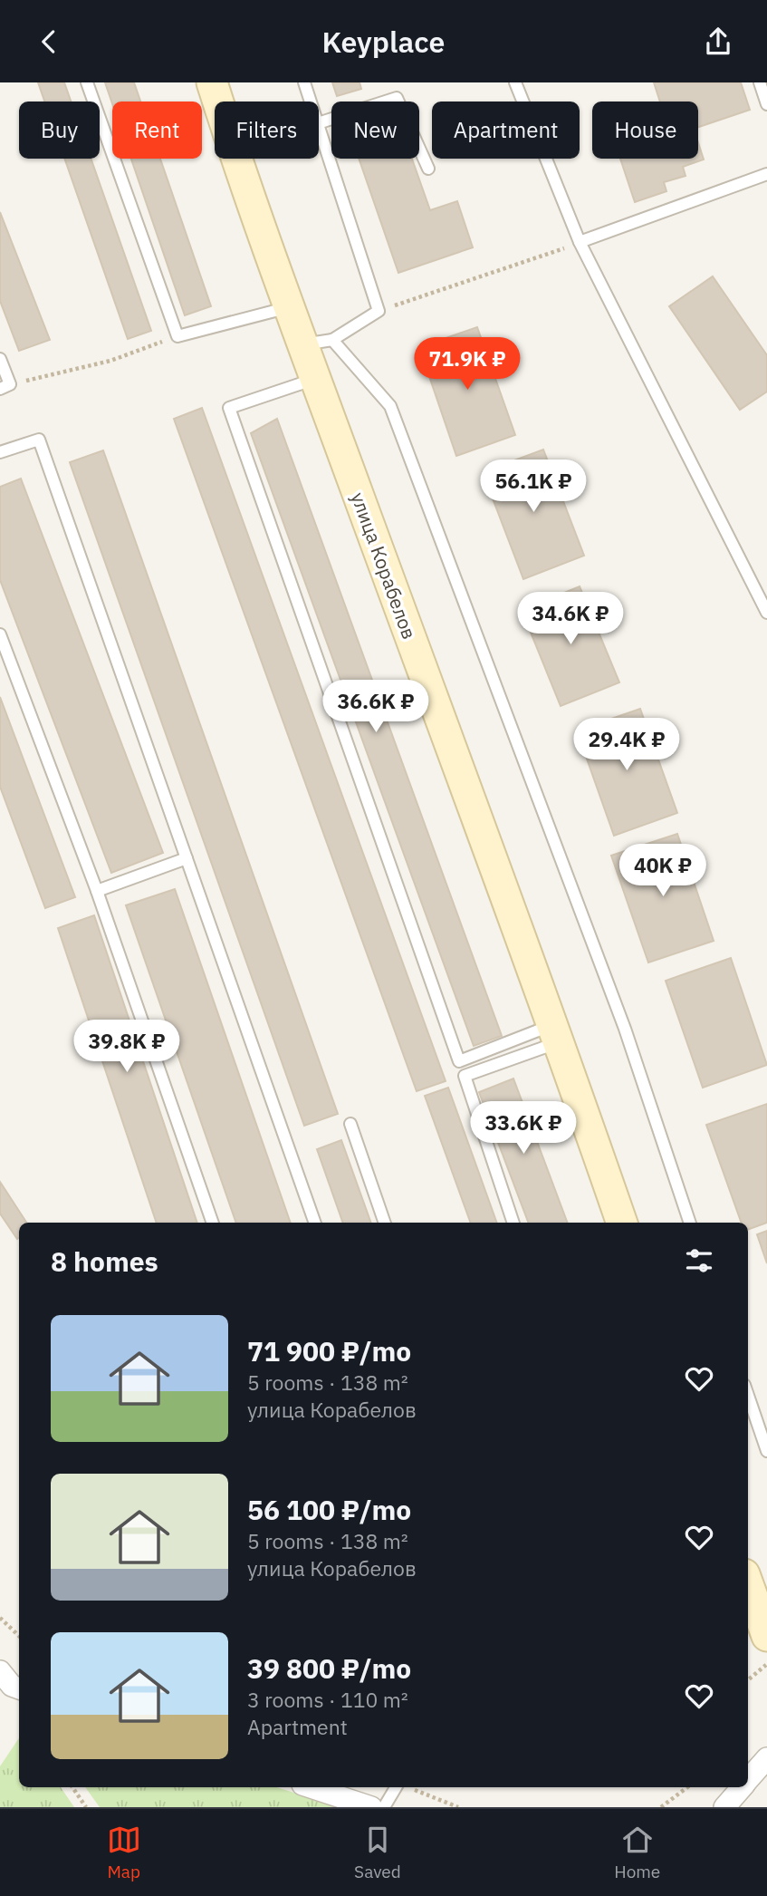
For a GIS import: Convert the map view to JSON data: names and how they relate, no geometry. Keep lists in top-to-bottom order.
{
  "streets": {
    "street": ["улица Корабелов"]
  },
  "page": {
    "header": "Keyplace",
    "chip": [
      "Buy",
      "Rent",
      "Filters",
      "New",
      "Apartment",
      "House"
    ],
    "price": [
      "71.9K ₽",
      "56.1K ₽",
      "34.6K ₽",
      "36.6K ₽",
      "29.4K ₽",
      "40K ₽",
      "39.8K ₽",
      "33.6K ₽"
    ],
    "heading": "8 homes",
    "list": [
      {
        "name": "71 900 ₽/mo",
        "note": "5 rooms · 138 m² · улица Корабелов"
      },
      {
        "name": "56 100 ₽/mo",
        "note": "5 rooms · 138 m² · улица Корабелов"
      },
      {
        "name": "39 800 ₽/mo",
        "note": "3 rooms · 110 m² · Apartment"
      }
    ],
    "tabs": ["Map", "Saved", "Home"]
  }
}
